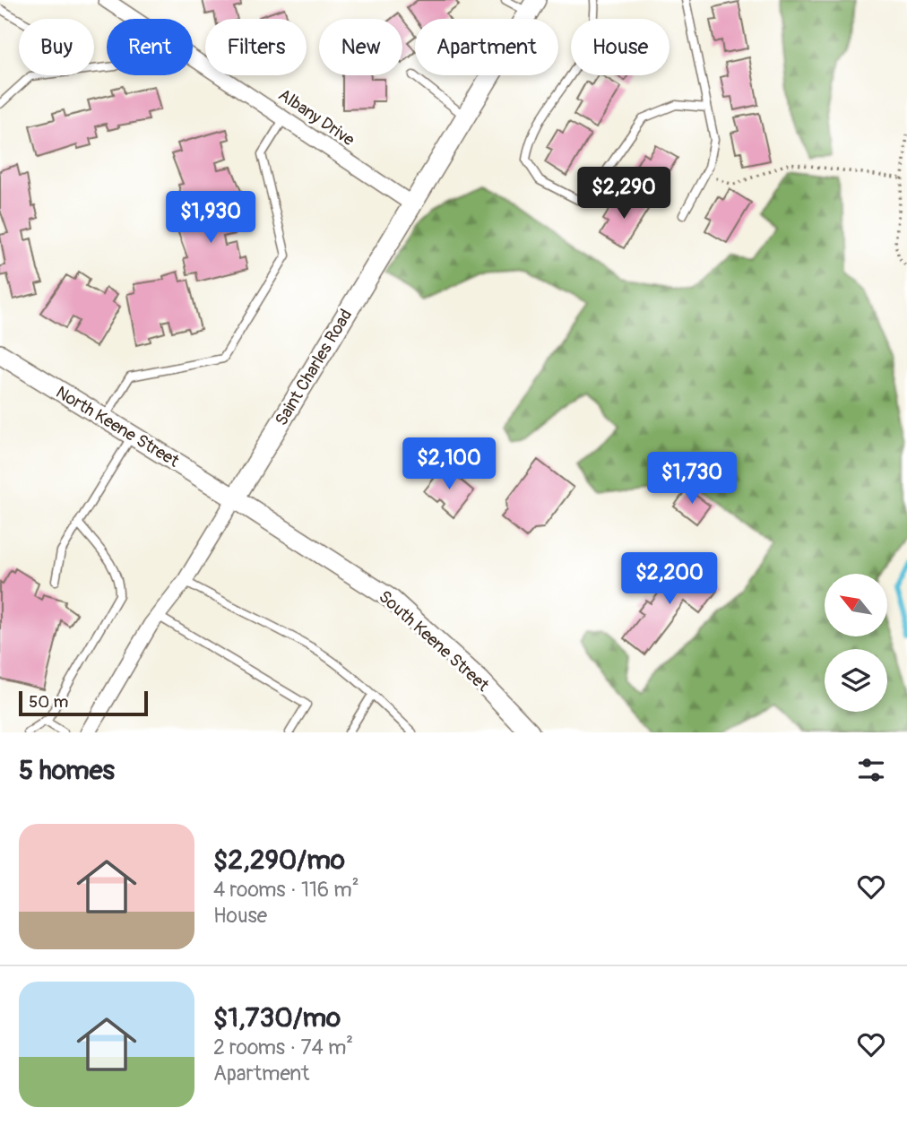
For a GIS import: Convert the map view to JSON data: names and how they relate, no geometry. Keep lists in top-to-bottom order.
{
  "streets": {
    "street": [
      "Albany Drive",
      "Saint Charles Road",
      "North Keene Street",
      "South Keene Street"
    ]
  },
  "crossings": [
    ["Albany Drive", "Saint Charles Road"],
    ["Saint Charles Road", "North Keene Street"],
    ["Saint Charles Road", "South Keene Street"],
    ["North Keene Street", "South Keene Street"]
  ],
  "scale_bar": "50 m",
  "north": "top left",
  "page": {
    "chip": [
      "Buy",
      "Rent",
      "Filters",
      "New",
      "Apartment",
      "House"
    ],
    "price": [
      "$2,290",
      "$1,930",
      "$2,100",
      "$1,730",
      "$2,200"
    ],
    "scale": "50 m",
    "heading": "5 homes",
    "list": [
      {
        "name": "$2,290/mo",
        "note": "4 rooms · 116 m² · House"
      },
      {
        "name": "$1,730/mo",
        "note": "2 rooms · 74 m² · Apartment"
      }
    ]
  }
}
